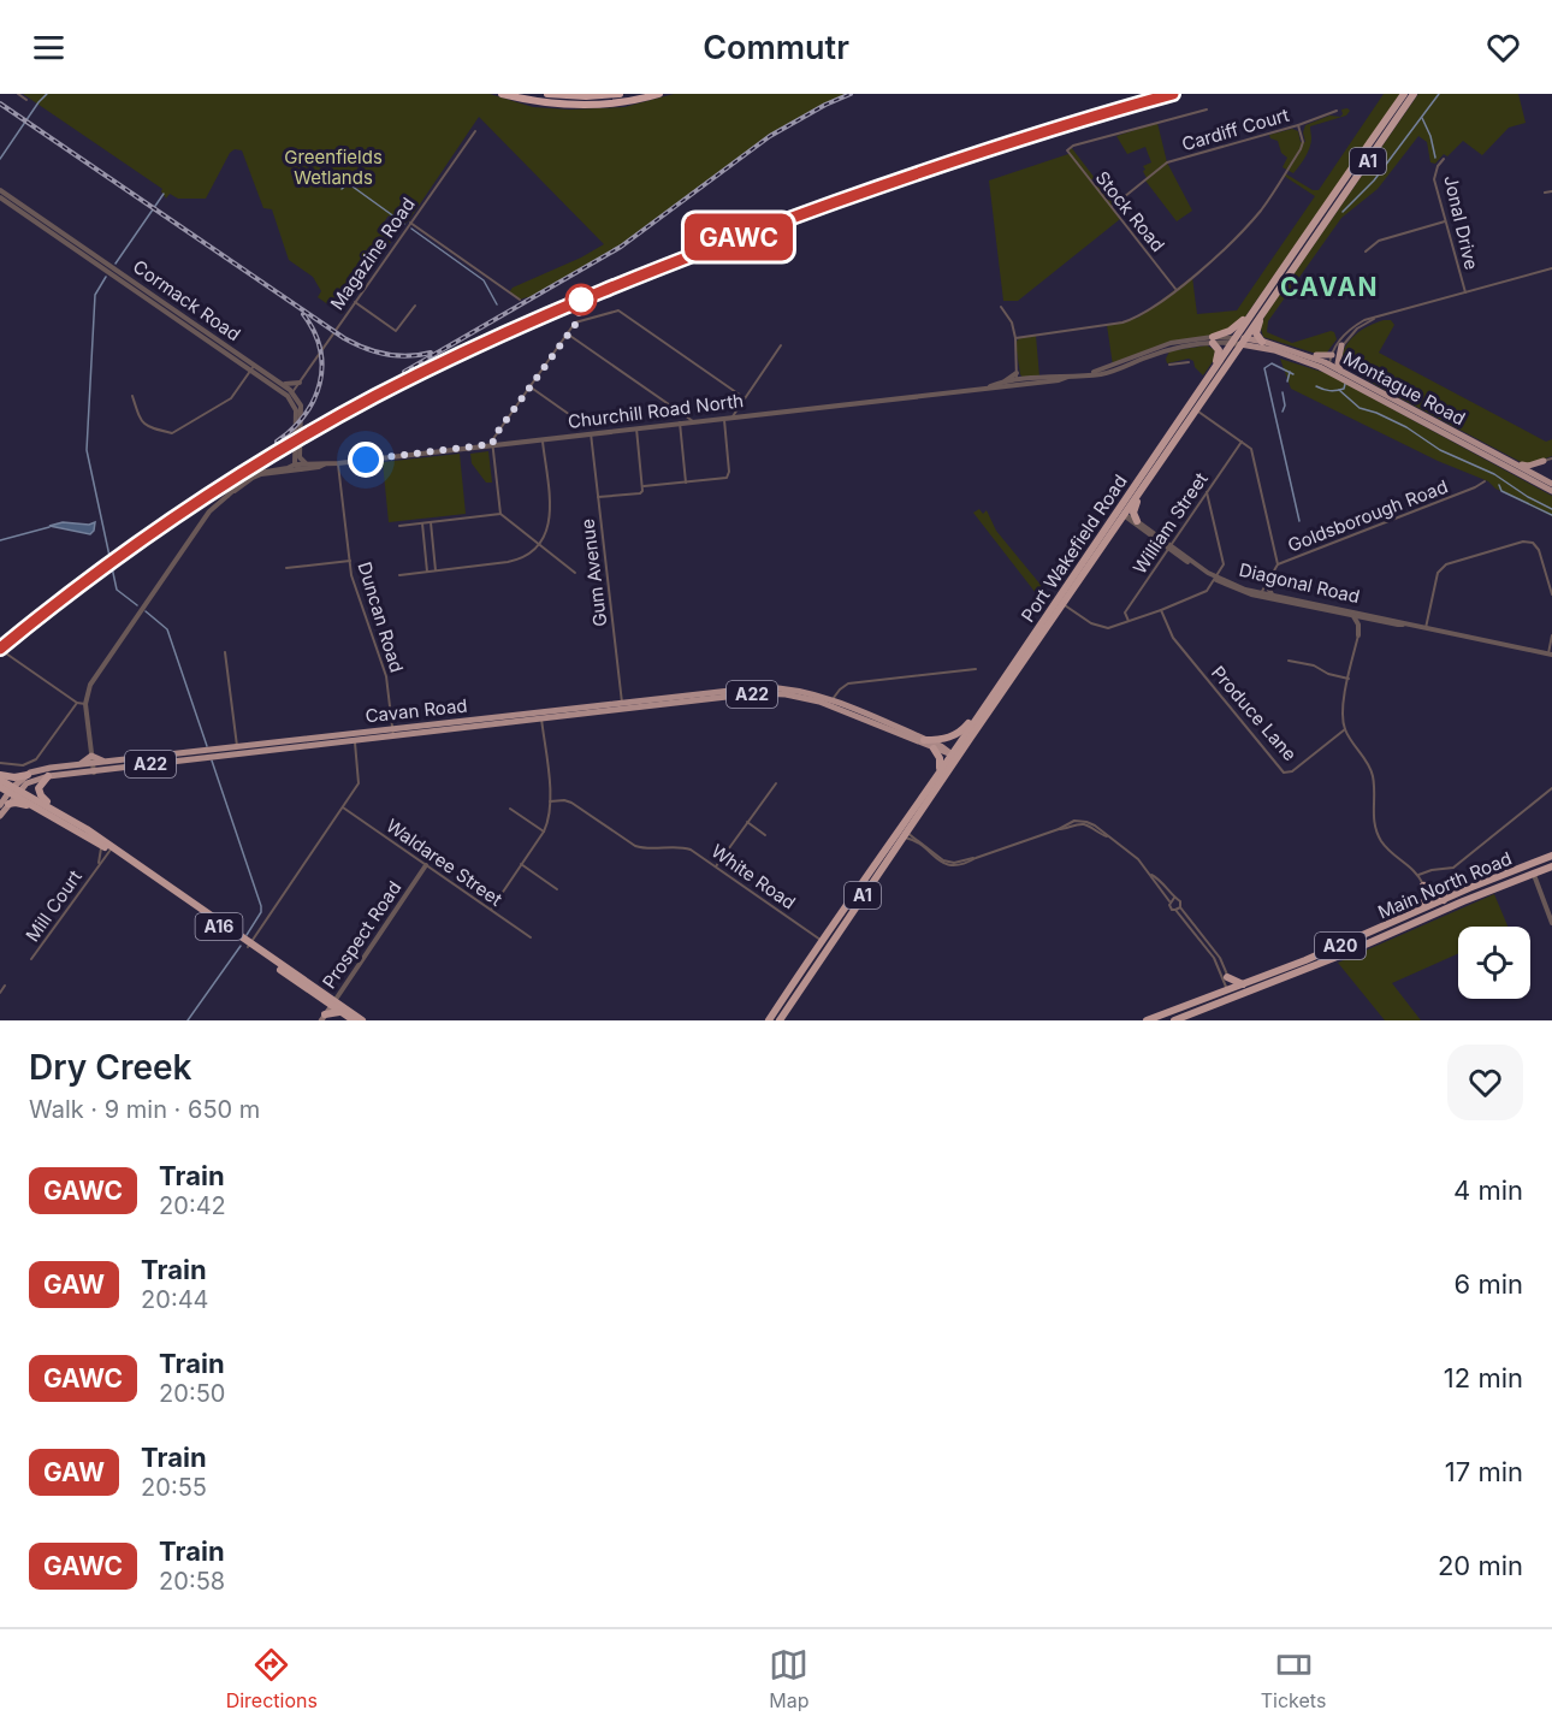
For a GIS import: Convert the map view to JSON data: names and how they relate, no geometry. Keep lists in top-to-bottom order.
{
  "streets": {
    "highway": [
      "A1",
      "Port Wakefield Road",
      "Main North Road",
      "A16",
      "A20"
    ],
    "main road": [
      "Montague Road",
      "A22",
      "Cavan Road",
      "Prospect Road"
    ],
    "street": [
      "Cardiff Court",
      "Stock Road",
      "Jonal Drive",
      "Magazine Road",
      "Cormack Road",
      "Churchill Road North",
      "Goldsborough Road",
      "William Street",
      "Gum Avenue",
      "Diagonal Road",
      "Duncan Road",
      "Produce Lane",
      "Waldaree Street",
      "White Road",
      "Mill Court"
    ]
  },
  "crossings": [
    ["Cardiff Court", "Stock Road"],
    ["Magazine Road", "Cormack Road"],
    ["Montague Road", "Churchill Road North"],
    ["Montague Road", "Port Wakefield Road"],
    ["Churchill Road North", "Port Wakefield Road"],
    ["Churchill Road North", "Gum Avenue"],
    ["Churchill Road North", "Duncan Road"],
    ["Churchill Road North", "A22"],
    ["Churchill Road North", "Cavan Road"],
    ["Goldsborough Road", "Diagonal Road"],
    ["William Street", "Diagonal Road"],
    ["Port Wakefield Road", "Diagonal Road"],
    ["Port Wakefield Road", "Cavan Road"],
    ["Port Wakefield Road", "White Road"],
    ["Gum Avenue", "Cavan Road"],
    ["Duncan Road", "Cavan Road"],
    ["A22", "Cavan Road"],
    ["A22", "A16"],
    ["Cavan Road", "A16"],
    ["Waldaree Street", "Prospect Road"],
    ["Mill Court", "A16"],
    ["A16", "Prospect Road"]
  ],
  "districts": ["CAVAN"],
  "parks": ["Greenfields Wetlands"],
  "page": {
    "header": "Commutr",
    "on_map": "GAWC",
    "heading": ["Dry Creek", "Walk · 9 min · 650 m"],
    "list": [
      {
        "mark": "GAWC",
        "name": "Train",
        "note": "20:42",
        "value": "4 min"
      },
      {
        "mark": "GAW",
        "name": "Train",
        "note": "20:44",
        "value": "6 min"
      },
      {
        "mark": "GAWC",
        "name": "Train",
        "note": "20:50",
        "value": "12 min"
      },
      {
        "mark": "GAW",
        "name": "Train",
        "note": "20:55",
        "value": "17 min"
      },
      {
        "mark": "GAWC",
        "name": "Train",
        "note": "20:58",
        "value": "20 min"
      }
    ],
    "tabs": ["Directions", "Map", "Tickets"]
  }
}
